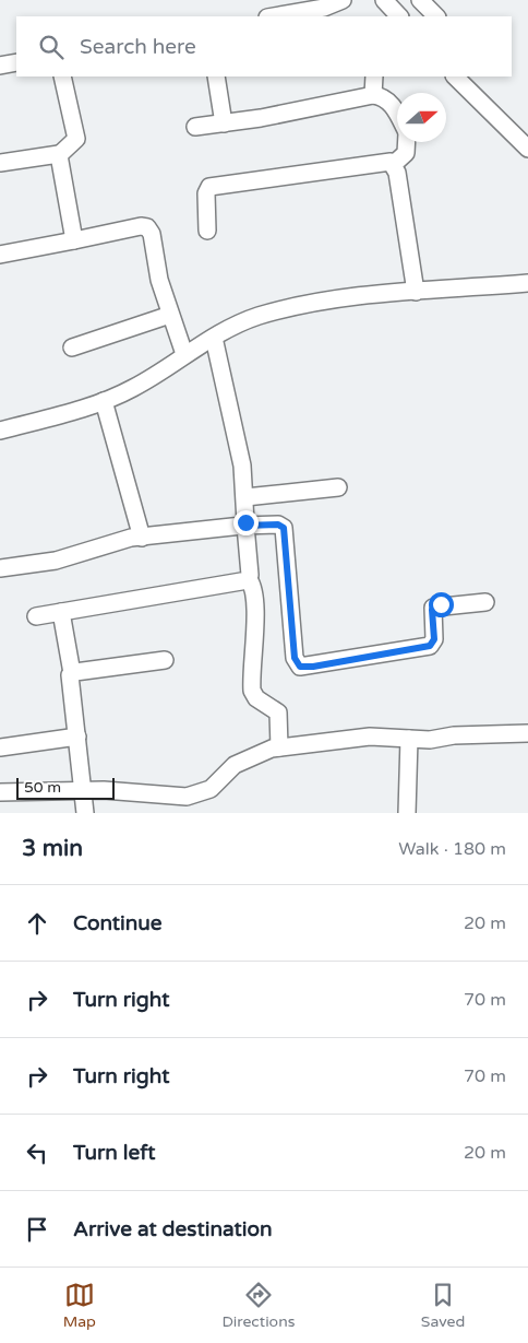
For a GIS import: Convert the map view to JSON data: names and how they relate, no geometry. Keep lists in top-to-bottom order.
{
  "scale_bar": "50 m",
  "north": "right",
  "page": {
    "search": "Search here",
    "scale": "50 m",
    "heading": ["3 min", "Walk · 180 m"],
    "list": [
      ["Continue", "20 m"],
      ["Turn right", "70 m"],
      ["Turn right", "70 m"],
      ["Turn left", "20 m"],
      "Arrive at destination"
    ],
    "nav": ["Map", "Directions", "Saved"]
  }
}
